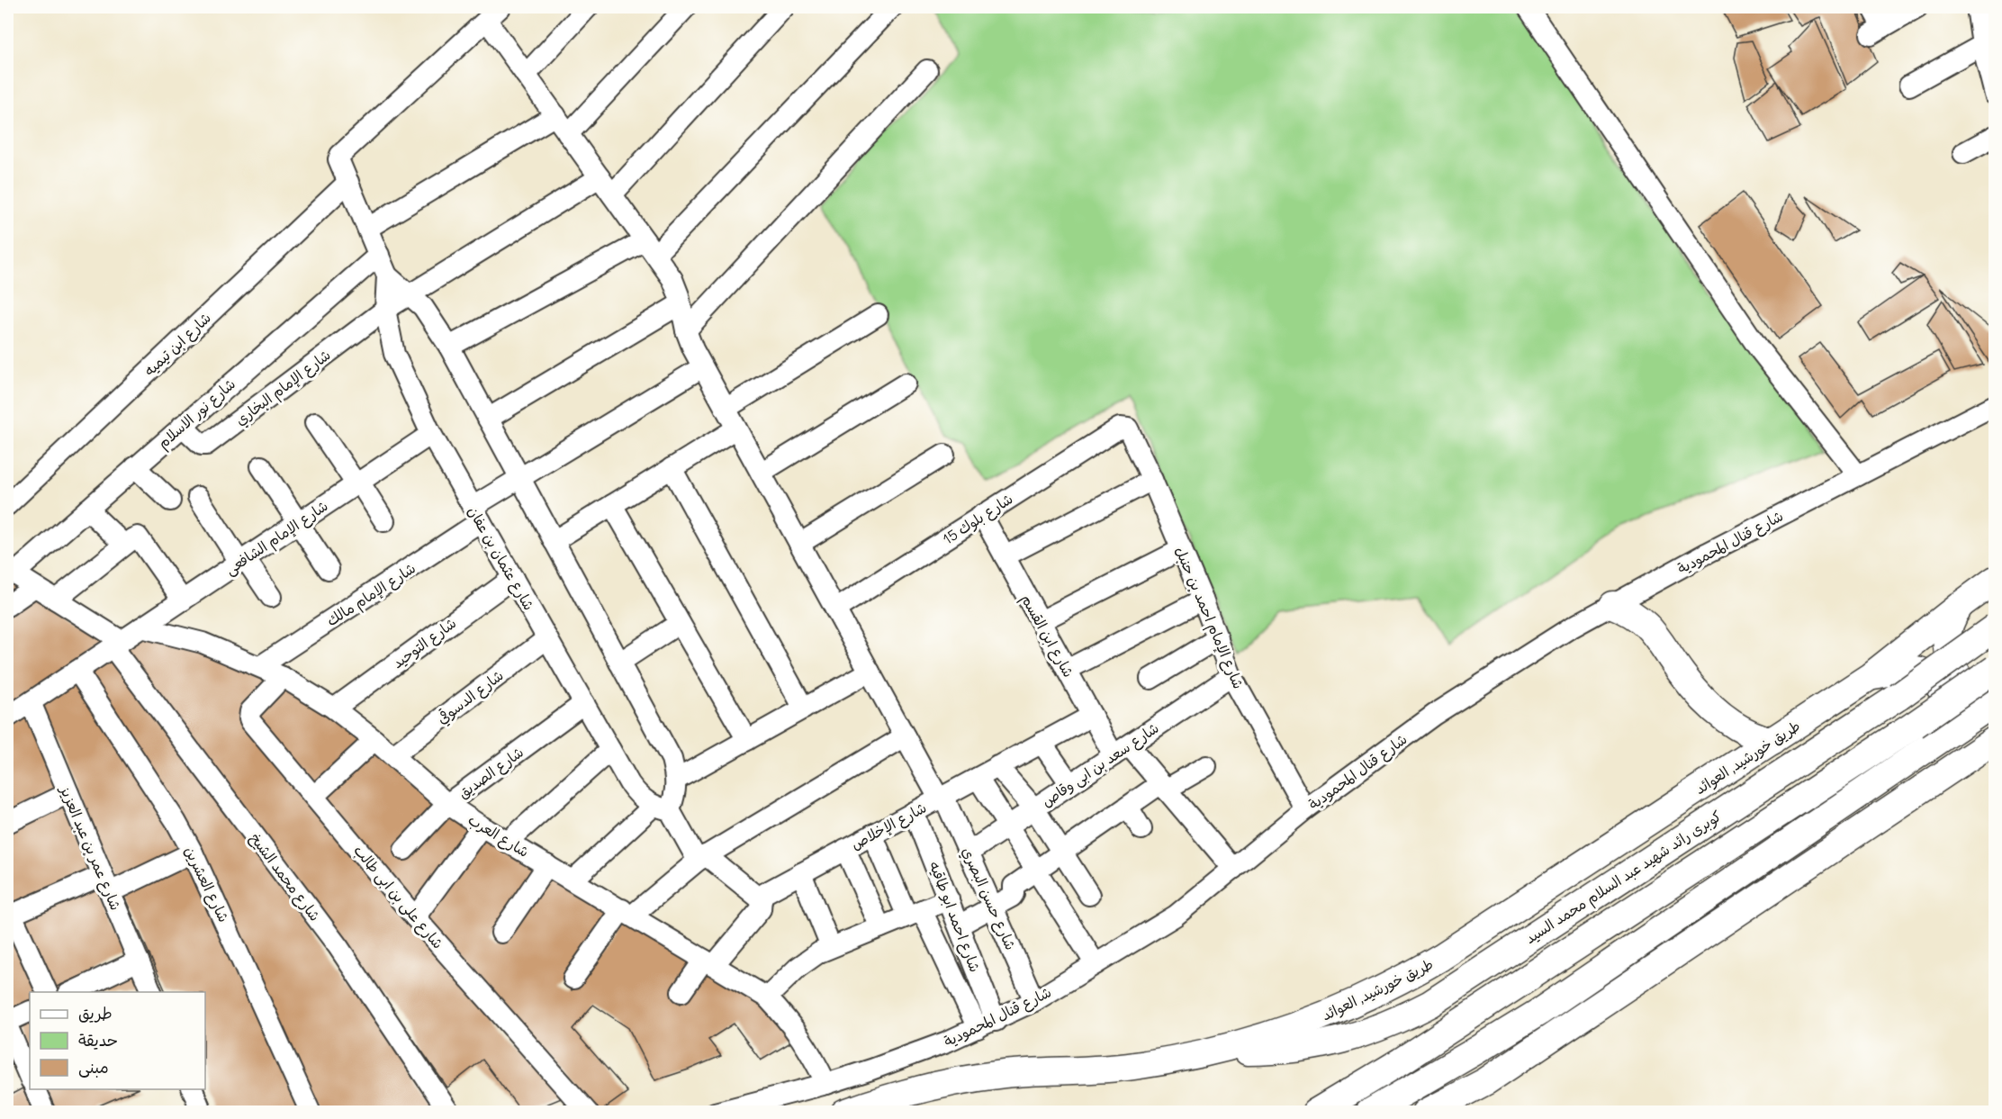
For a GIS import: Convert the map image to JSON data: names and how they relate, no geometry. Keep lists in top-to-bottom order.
{
  "streets": {
    "main road": ["طريق خورشيد, العوائد", "كوبرى رائد شهيد عبد السلام محمد السيد"],
    "street": [
      "شارع ابن تيميه",
      "شارع الإمام البخاري",
      "شارع نور الاسلام",
      "شارع بلوك 15",
      "شارع الإمام الشافعى",
      "شارع قنال المحمودية",
      "شارع عثمان بن عفان",
      "شارع الإمام مالك",
      "شارع الإمام احمد بن حنبل",
      "شارع ابن القسم",
      "شارع التوحيد",
      "شارع الدسوقي",
      "شارع سعد بن ابى وقاص",
      "شارع الصديق",
      "شارع الإخلاص",
      "شارع العرب",
      "شارع عمر بن عبد العزيز",
      "شارع محمد الشيخ",
      "شارع العشرين",
      "شارع على بن ابى طالب",
      "شارع حسن البصري",
      "شارع احمد ابو طاقيه"
    ]
  },
  "crossings": [
    ["شارع ابن تيميه", "شارع عثمان بن عفان"],
    ["شارع الإمام البخاري", "شارع نور الاسلام"],
    ["شارع الإمام البخاري", "شارع عثمان بن عفان"],
    ["شارع نور الاسلام", "شارع عثمان بن عفان"],
    ["شارع بلوك 15", "شارع الإمام احمد بن حنبل"],
    ["شارع بلوك 15", "شارع ابن القسم"],
    ["شارع بلوك 15", "شارع حسن البصري"],
    ["شارع الإمام الشافعى", "شارع عثمان بن عفان"],
    ["شارع الإمام الشافعى", "شارع العرب"],
    ["شارع الإمام الشافعى", "شارع عمر بن عبد العزيز"],
    ["شارع الإمام الشافعى", "شارع محمد الشيخ"],
    ["شارع الإمام الشافعى", "شارع العشرين"],
    ["شارع قنال المحمودية", "شارع الإمام احمد بن حنبل"],
    ["شارع قنال المحمودية", "شارع ابن القسم"],
    ["شارع قنال المحمودية", "شارع العرب"],
    ["شارع قنال المحمودية", "شارع حسن البصري"],
    ["شارع قنال المحمودية", "شارع احمد ابو طاقيه"],
    ["شارع عثمان بن عفان", "شارع الإمام مالك"],
    ["شارع عثمان بن عفان", "شارع التوحيد"],
    ["شارع عثمان بن عفان", "شارع الدسوقي"],
    ["شارع عثمان بن عفان", "شارع الصديق"],
    ["شارع عثمان بن عفان", "شارع حسن البصري"],
    ["شارع الإمام مالك", "شارع العرب"],
    ["شارع الإمام مالك", "شارع حسن البصري"],
    ["شارع الإمام احمد بن حنبل", "شارع سعد بن ابى وقاص"],
    ["شارع ابن القسم", "شارع سعد بن ابى وقاص"],
    ["شارع ابن القسم", "شارع الإخلاص"],
    ["شارع التوحيد", "شارع العرب"],
    ["شارع الدسوقي", "شارع العرب"],
    ["طريق خورشيد, العوائد", "كوبرى رائد شهيد عبد السلام محمد السيد"],
    ["شارع سعد بن ابى وقاص", "شارع حسن البصري"],
    ["شارع سعد بن ابى وقاص", "شارع احمد ابو طاقيه"],
    ["شارع الصديق", "شارع العرب"],
    ["شارع الإخلاص", "شارع العرب"],
    ["شارع الإخلاص", "شارع حسن البصري"],
    ["شارع الإخلاص", "شارع احمد ابو طاقيه"],
    ["شارع العرب", "شارع على بن ابى طالب"]
  ],
  "legend": ["طريق", "حديقة", "مبنى"]
}
